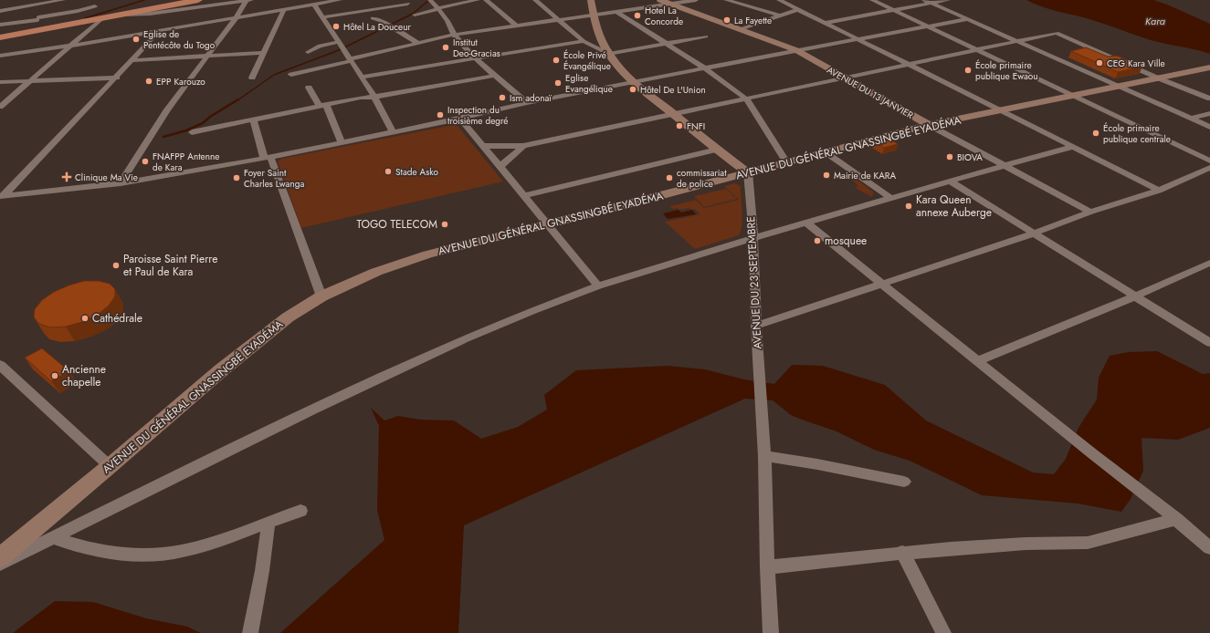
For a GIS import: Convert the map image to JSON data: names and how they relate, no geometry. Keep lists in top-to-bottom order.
{
  "streets": {
    "main road": ["AVENUE DU 13 JANVIER", "AVENUE DU GÉNÉRAL GNASSINGBÉ EYADÉMA"],
    "street": ["AVENUE DU 23 SEPTEMBRE"]
  },
  "crossings": [
    ["AVENUE DU 13 JANVIER", "AVENUE DU GÉNÉRAL GNASSINGBÉ EYADÉMA"],
    ["AVENUE DU GÉNÉRAL GNASSINGBÉ EYADÉMA", "AVENUE DU 23 SEPTEMBRE"]
  ],
  "water": ["Kara"],
  "places": {
    "other": [
      "Hotel La Concorde",
      "La Fayette",
      "Hôtel La Douceur",
      "Eglise de Pentécôte du Togo",
      "Institut Deo-Gracias",
      "École Privé Évangélique",
      "CEG Kara Ville",
      "École primaire publique Ewaou",
      "EPP Karouzo",
      "Eglise Evangélique",
      "Hôtel De L'Union",
      "Ism adonaï",
      "Inspection du troisième degré",
      "FNFI",
      "École primaire publique centrale",
      "BIOVA",
      "FNAFPP Antenne de Kara",
      "Stade Asko",
      "Mairie de KARA",
      "Foyer Saint Charles Lwanga",
      "commissariat de police",
      "Kara Queen annexe Auberge",
      "TOGO TELECOM",
      "mosquee",
      "Paroisse Saint Pierre et Paul de Kara",
      "Cathédrale",
      "Ancienne chapelle"
    ],
    "health": ["Clinique Ma Vie"]
  }
}
